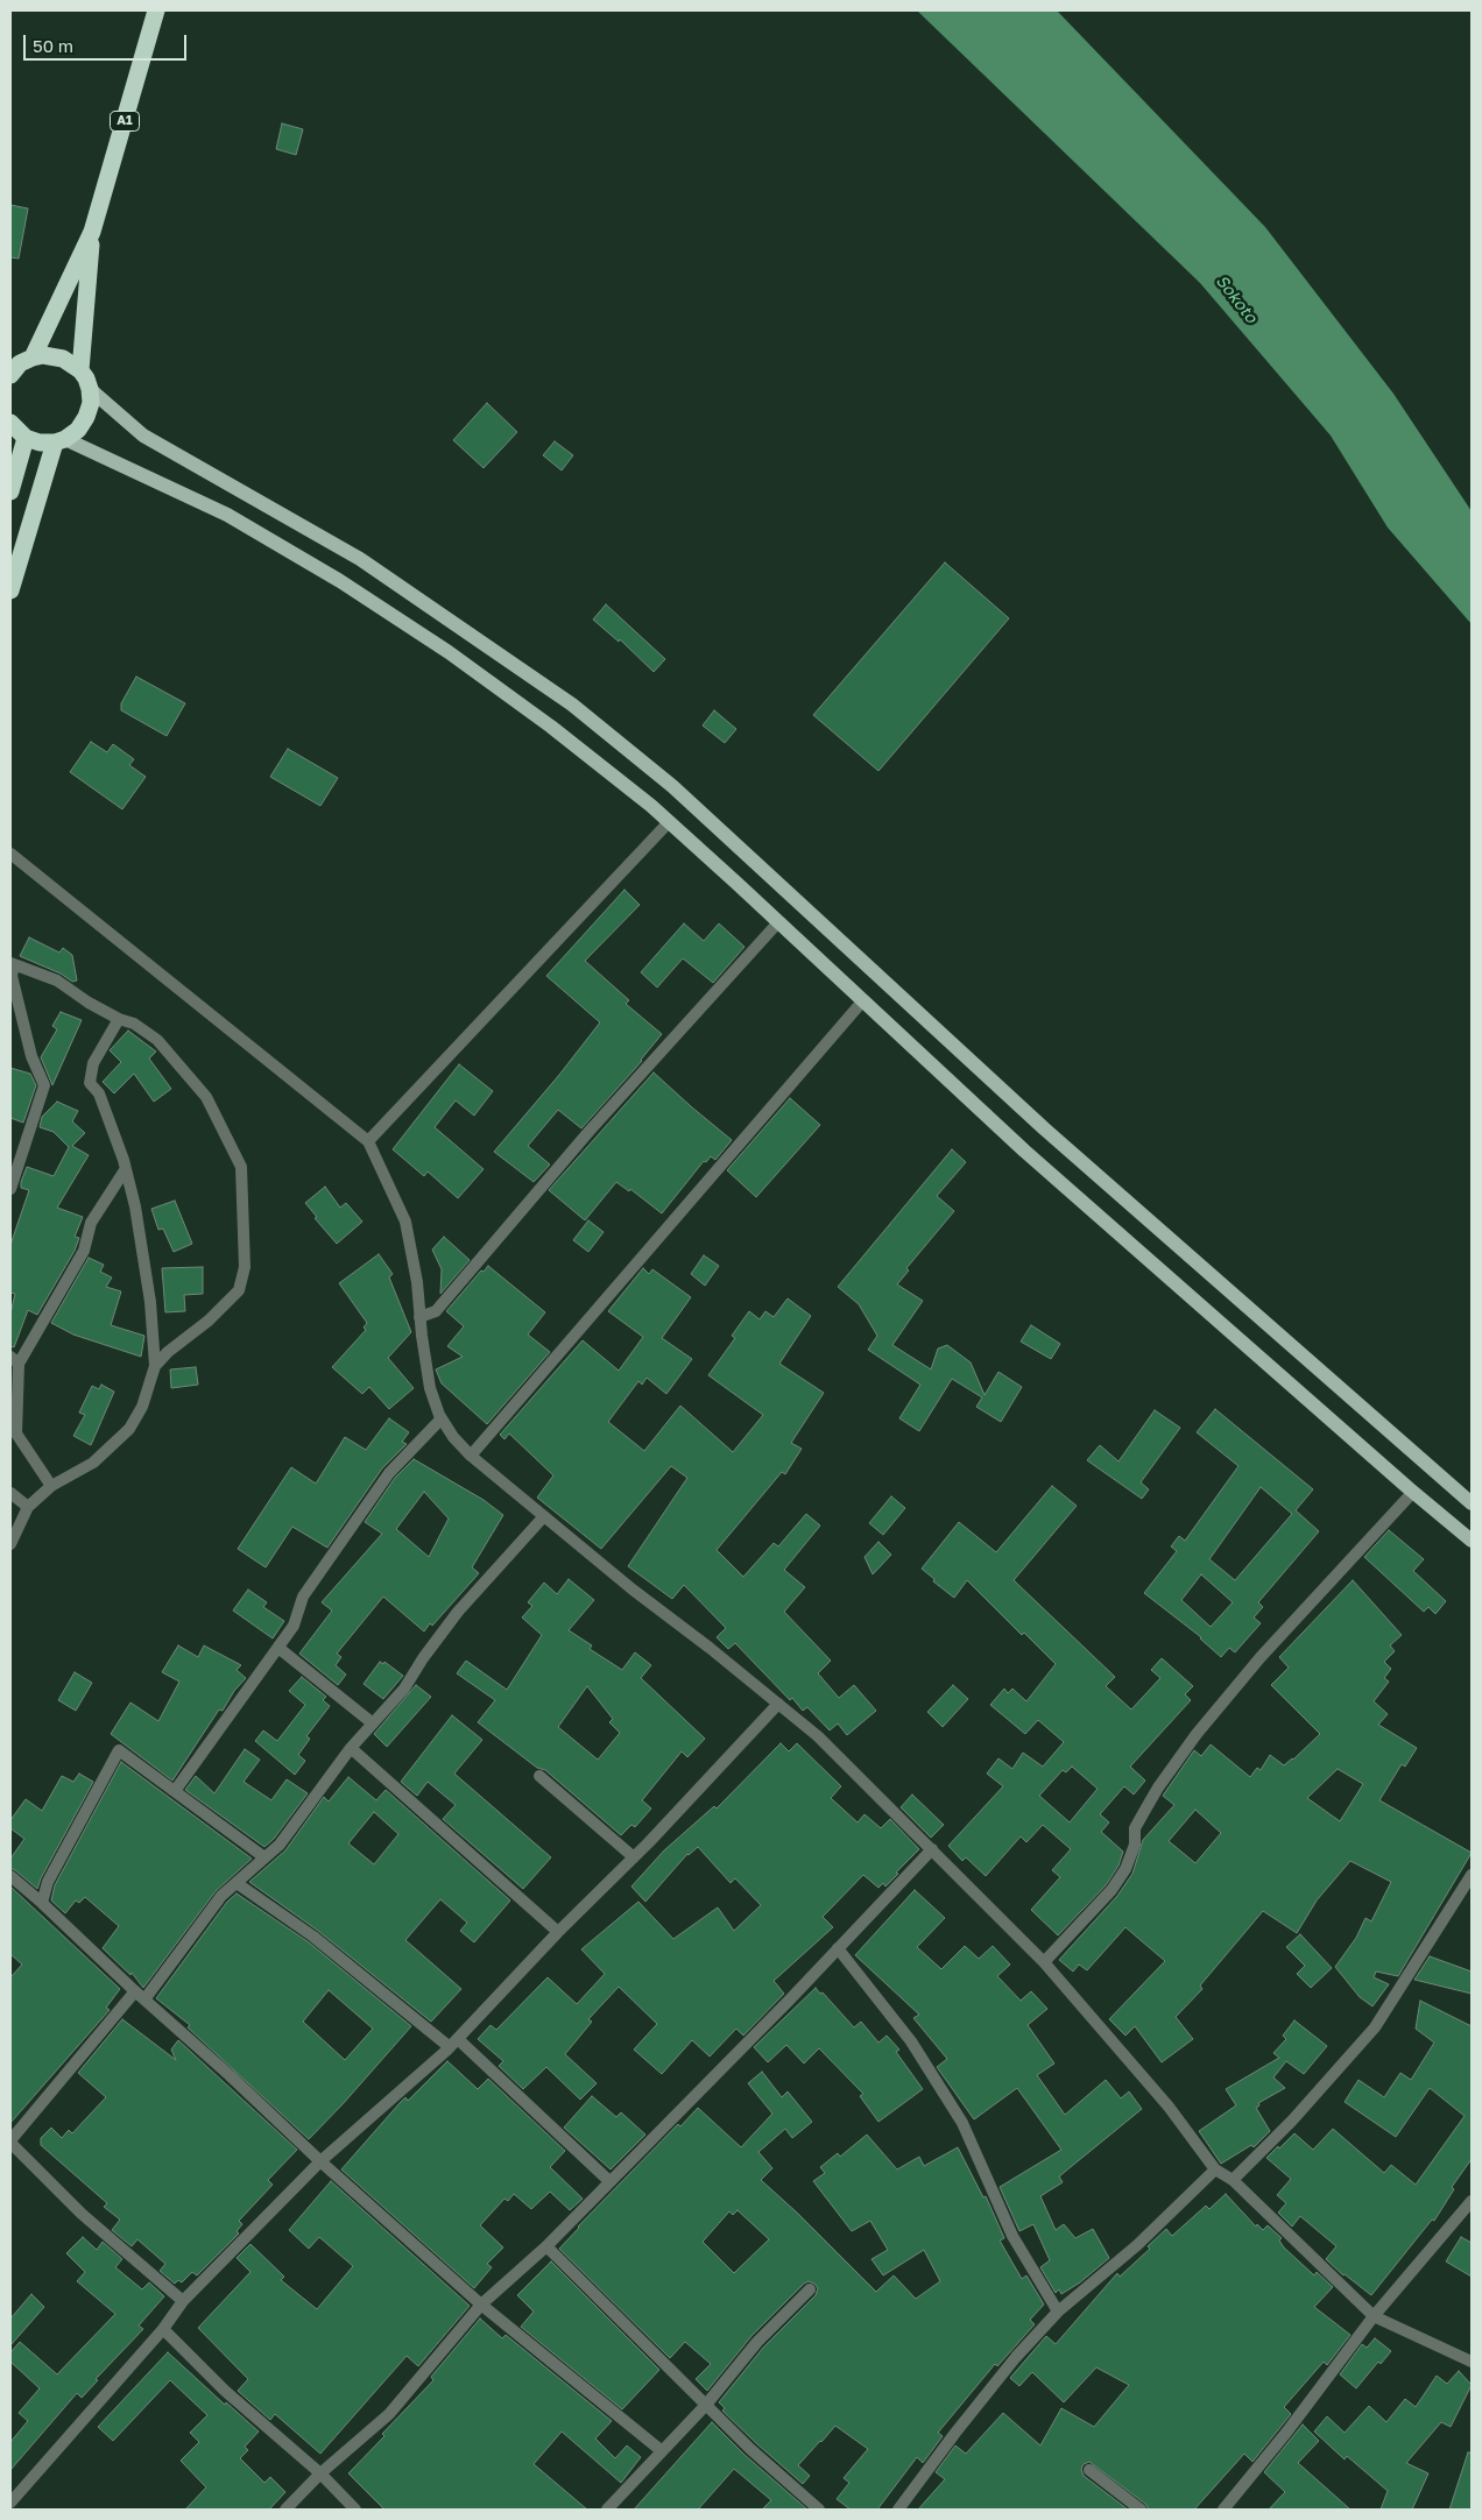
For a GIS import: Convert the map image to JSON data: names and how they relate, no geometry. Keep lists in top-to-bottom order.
{
  "streets": {
    "highway": ["A1"]
  },
  "water": ["Sokoto"],
  "scale_bar": "50 m"
}
